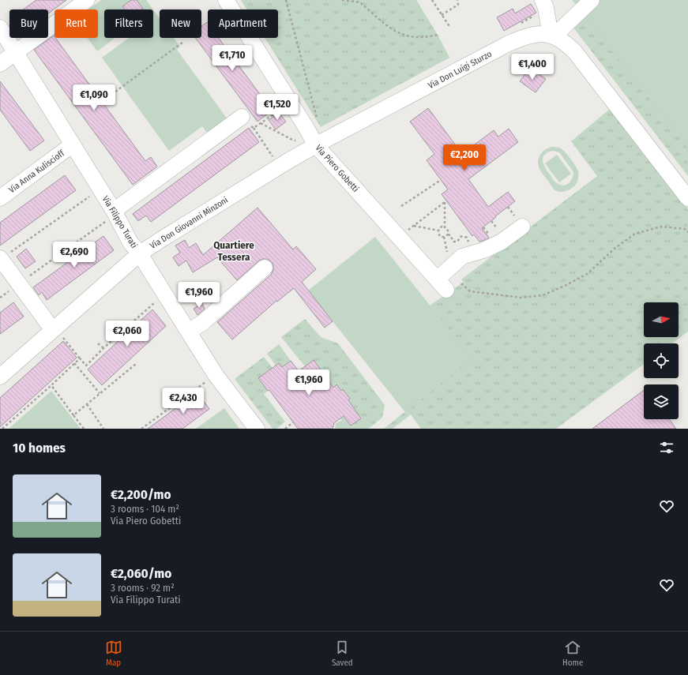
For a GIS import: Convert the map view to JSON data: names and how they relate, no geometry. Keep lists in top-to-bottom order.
{
  "streets": {
    "street": [
      "Via Don Luigi Sturzo",
      "Via Piero Gobetti",
      "Via Anna Kuliscioff",
      "Via Filippo Turati",
      "Via Don Giovanni Minzoni"
    ]
  },
  "crossings": [
    ["Via Don Luigi Sturzo", "Via Piero Gobetti"],
    ["Via Don Luigi Sturzo", "Via Don Giovanni Minzoni"],
    ["Via Piero Gobetti", "Via Don Giovanni Minzoni"],
    ["Via Anna Kuliscioff", "Via Filippo Turati"],
    ["Via Filippo Turati", "Via Don Giovanni Minzoni"]
  ],
  "districts": ["Quartiere Tessera"],
  "north": "right",
  "page": {
    "chip": [
      "Buy",
      "Rent",
      "Filters",
      "New",
      "Apartment"
    ],
    "price": [
      "€1,710",
      "€1,400",
      "€1,090",
      "€1,520",
      "€2,200",
      "€2,690",
      "€1,960",
      "€2,060",
      "€1,960",
      "€2,430"
    ],
    "heading": "10 homes",
    "list": [
      {
        "name": "€2,200/mo",
        "note": "3 rooms · 104 m² · Via Piero Gobetti"
      },
      {
        "name": "€2,060/mo",
        "note": "3 rooms · 92 m² · Via Filippo Turati"
      }
    ],
    "tabs": ["Map", "Saved", "Home"]
  }
}
